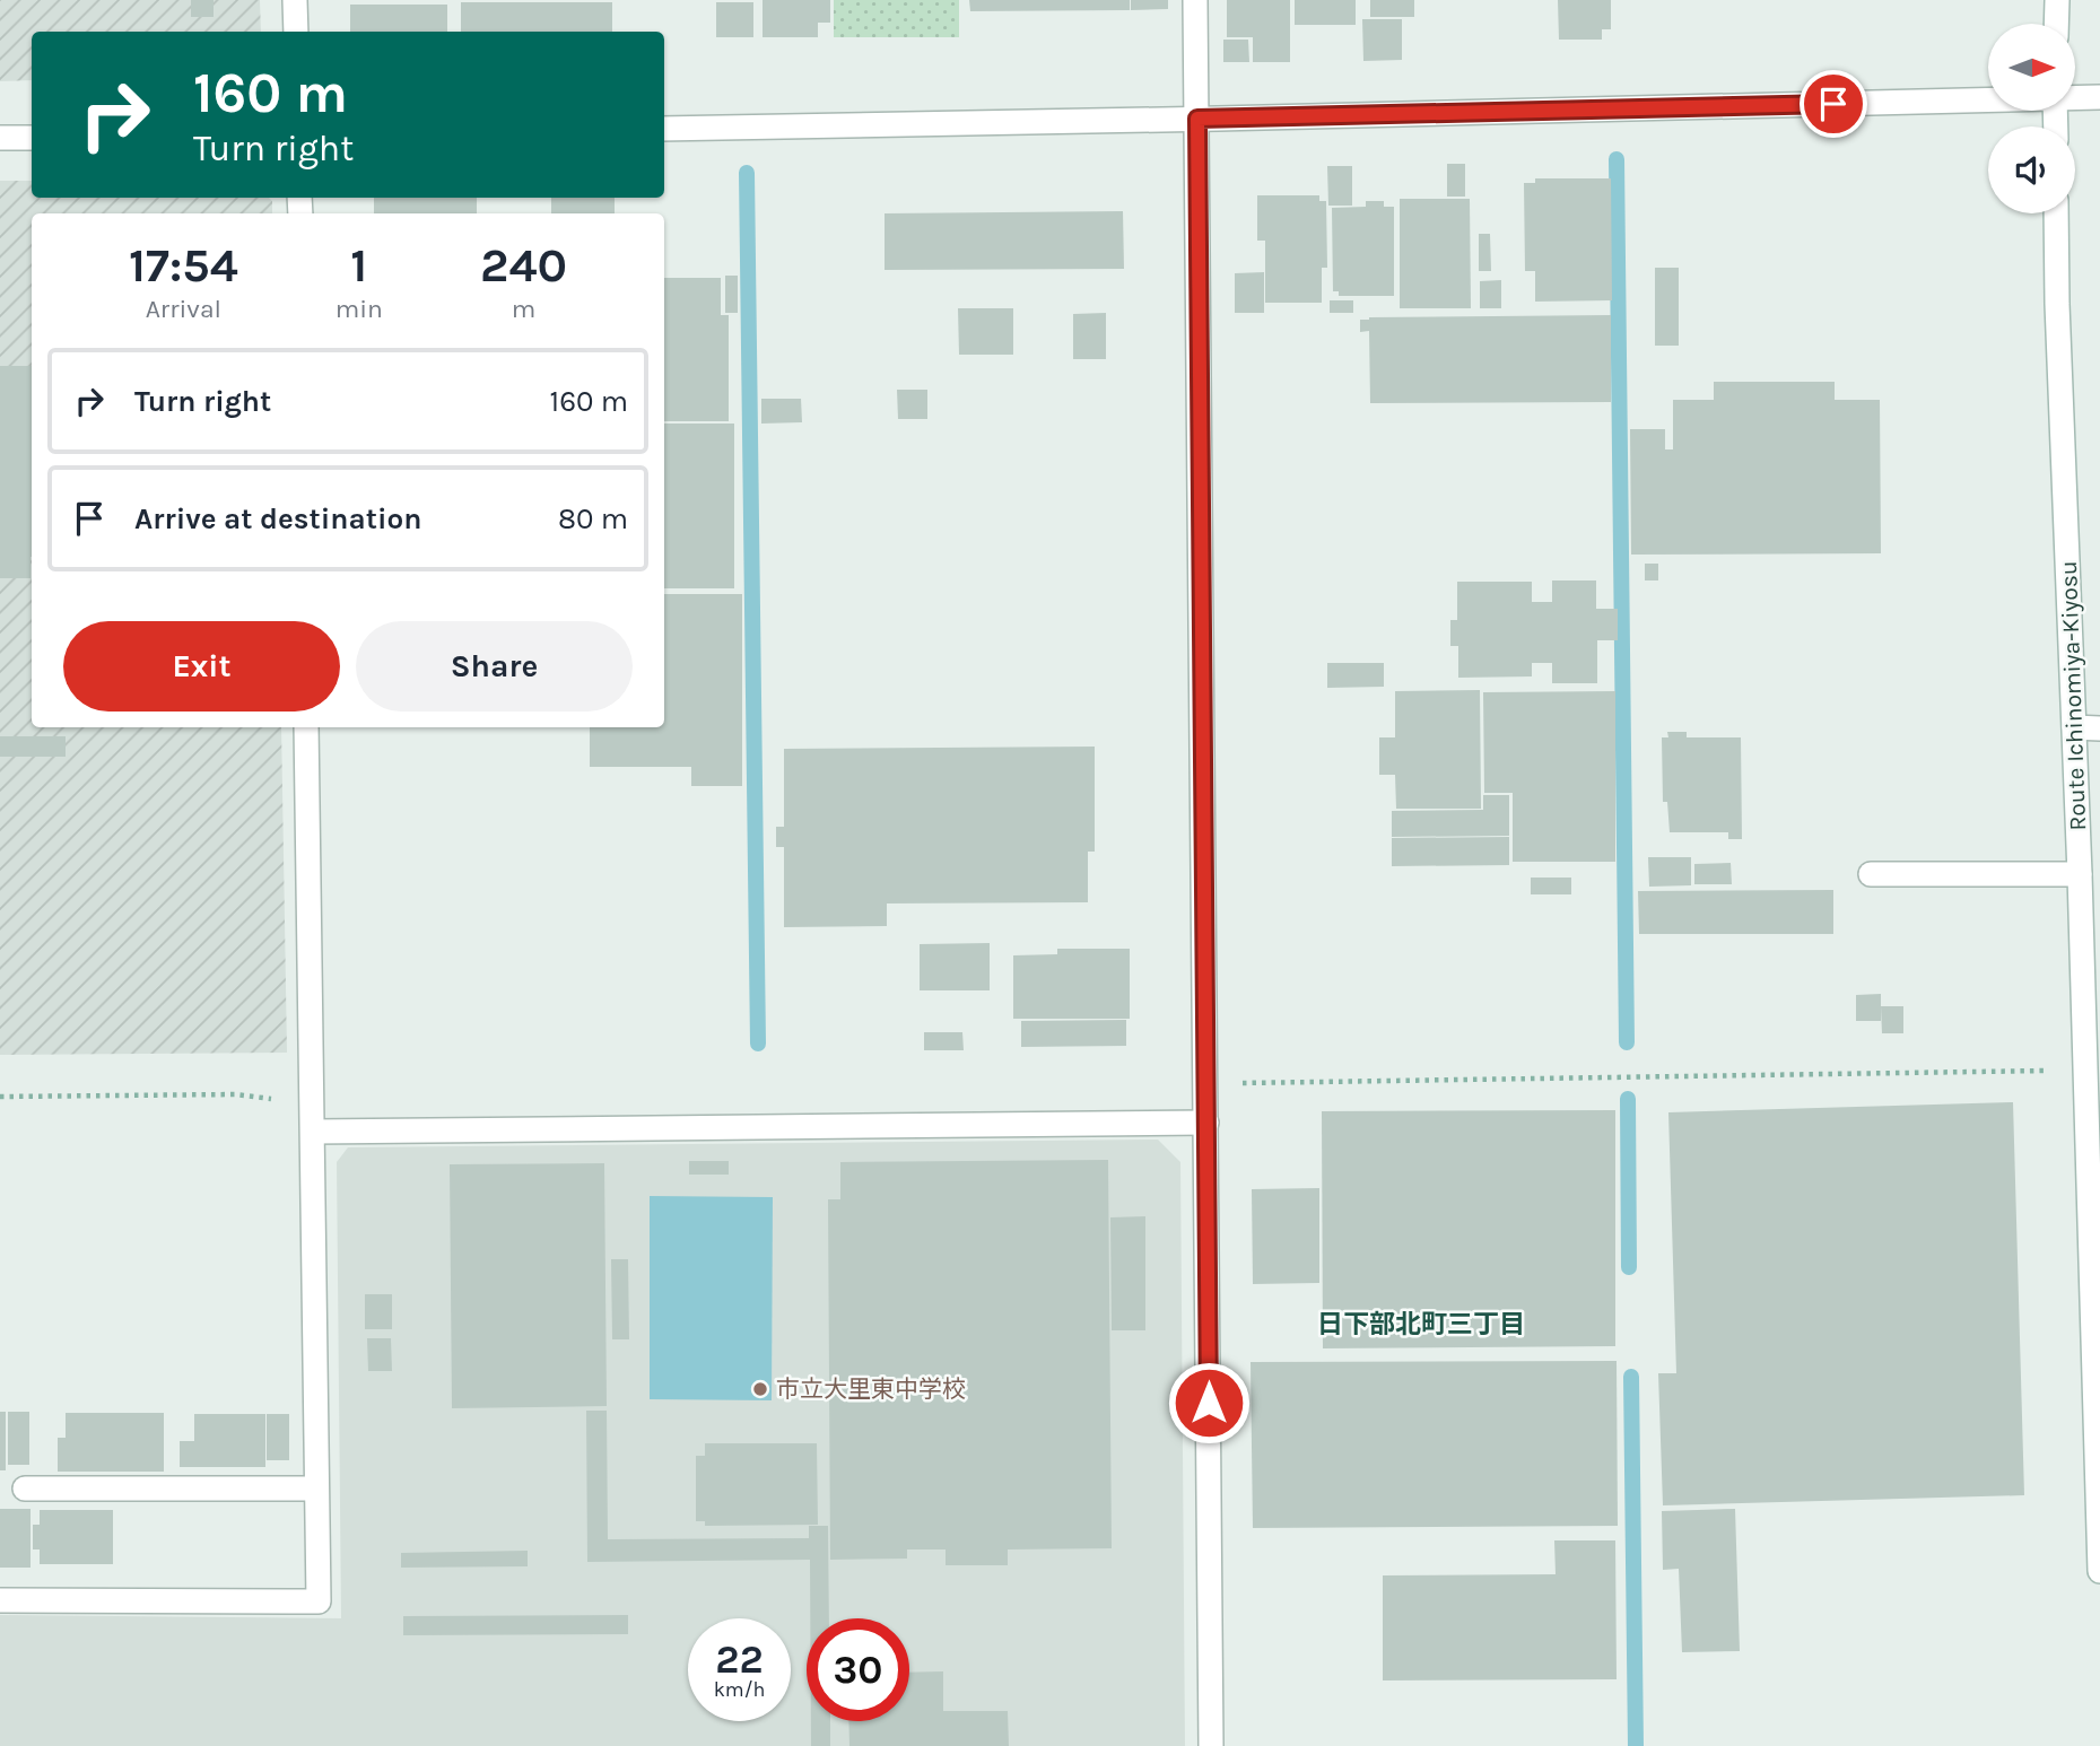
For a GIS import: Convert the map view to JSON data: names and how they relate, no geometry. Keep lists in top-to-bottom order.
{
  "streets": {
    "street": ["Route Ichinomiya-Kiyosu"]
  },
  "districts": ["日下部北町三丁目"],
  "places": ["市立大里東中学校"],
  "north": "right",
  "page": {
    "turn": ["160 m", "Turn right"],
    "eta": [
      "17:54",
      "Arrival",
      "1",
      "min",
      "240",
      "m"
    ],
    "list": [
      {
        "name": "Turn right",
        "value": "160 m"
      },
      {
        "name": "Arrive at destination",
        "value": "80 m"
      }
    ],
    "buttons": ["Exit", "Share"],
    "speed": "22 km/h",
    "limit": "30"
  }
}
